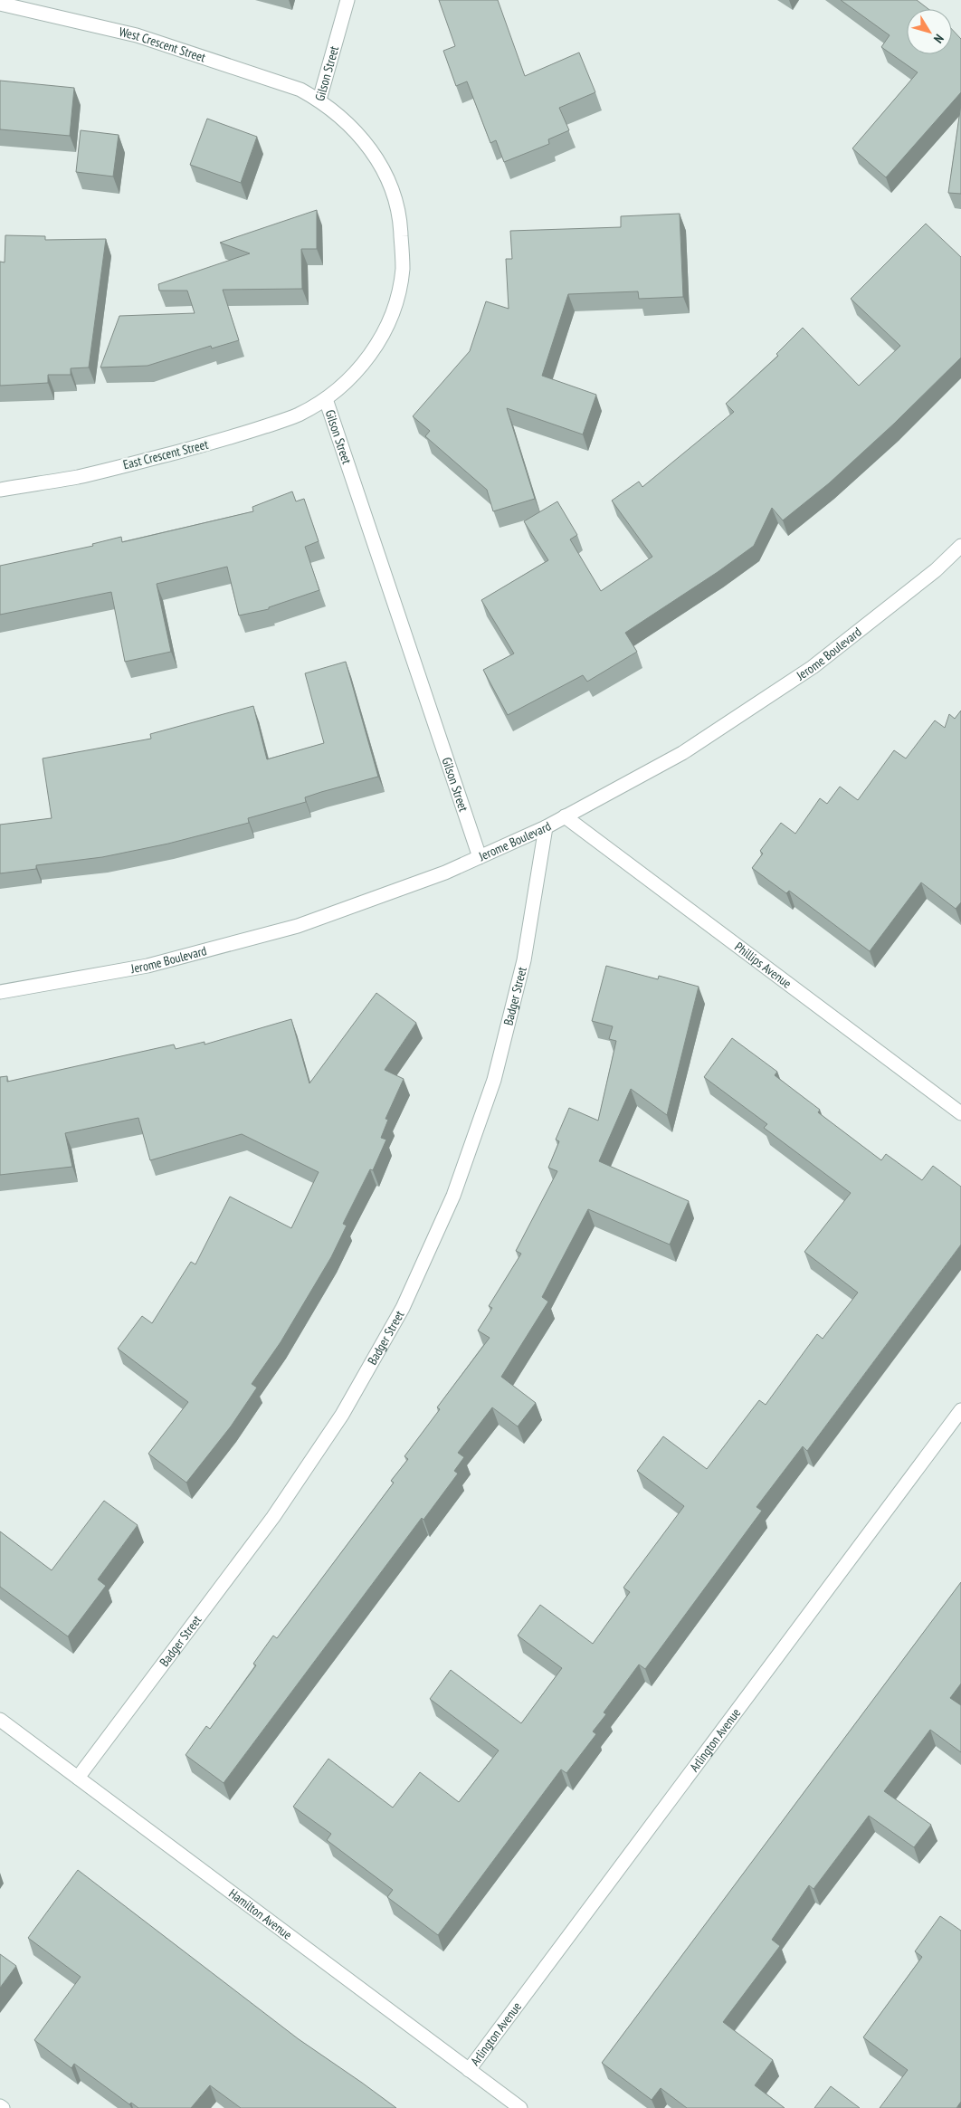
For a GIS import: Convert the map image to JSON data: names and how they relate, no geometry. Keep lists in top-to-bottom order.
{
  "streets": {
    "street": [
      "West Crescent Street",
      "Gilson Street",
      "East Crescent Street",
      "Jerome Boulevard",
      "Phillips Avenue",
      "Badger Street",
      "Arlington Avenue",
      "Hamilton Avenue"
    ]
  },
  "crossings": [
    ["West Crescent Street", "Gilson Street"],
    ["Gilson Street", "East Crescent Street"],
    ["Gilson Street", "Jerome Boulevard"],
    ["Jerome Boulevard", "Phillips Avenue"],
    ["Jerome Boulevard", "Badger Street"],
    ["Badger Street", "Hamilton Avenue"],
    ["Arlington Avenue", "Hamilton Avenue"]
  ],
  "north": "bottom right"
}
